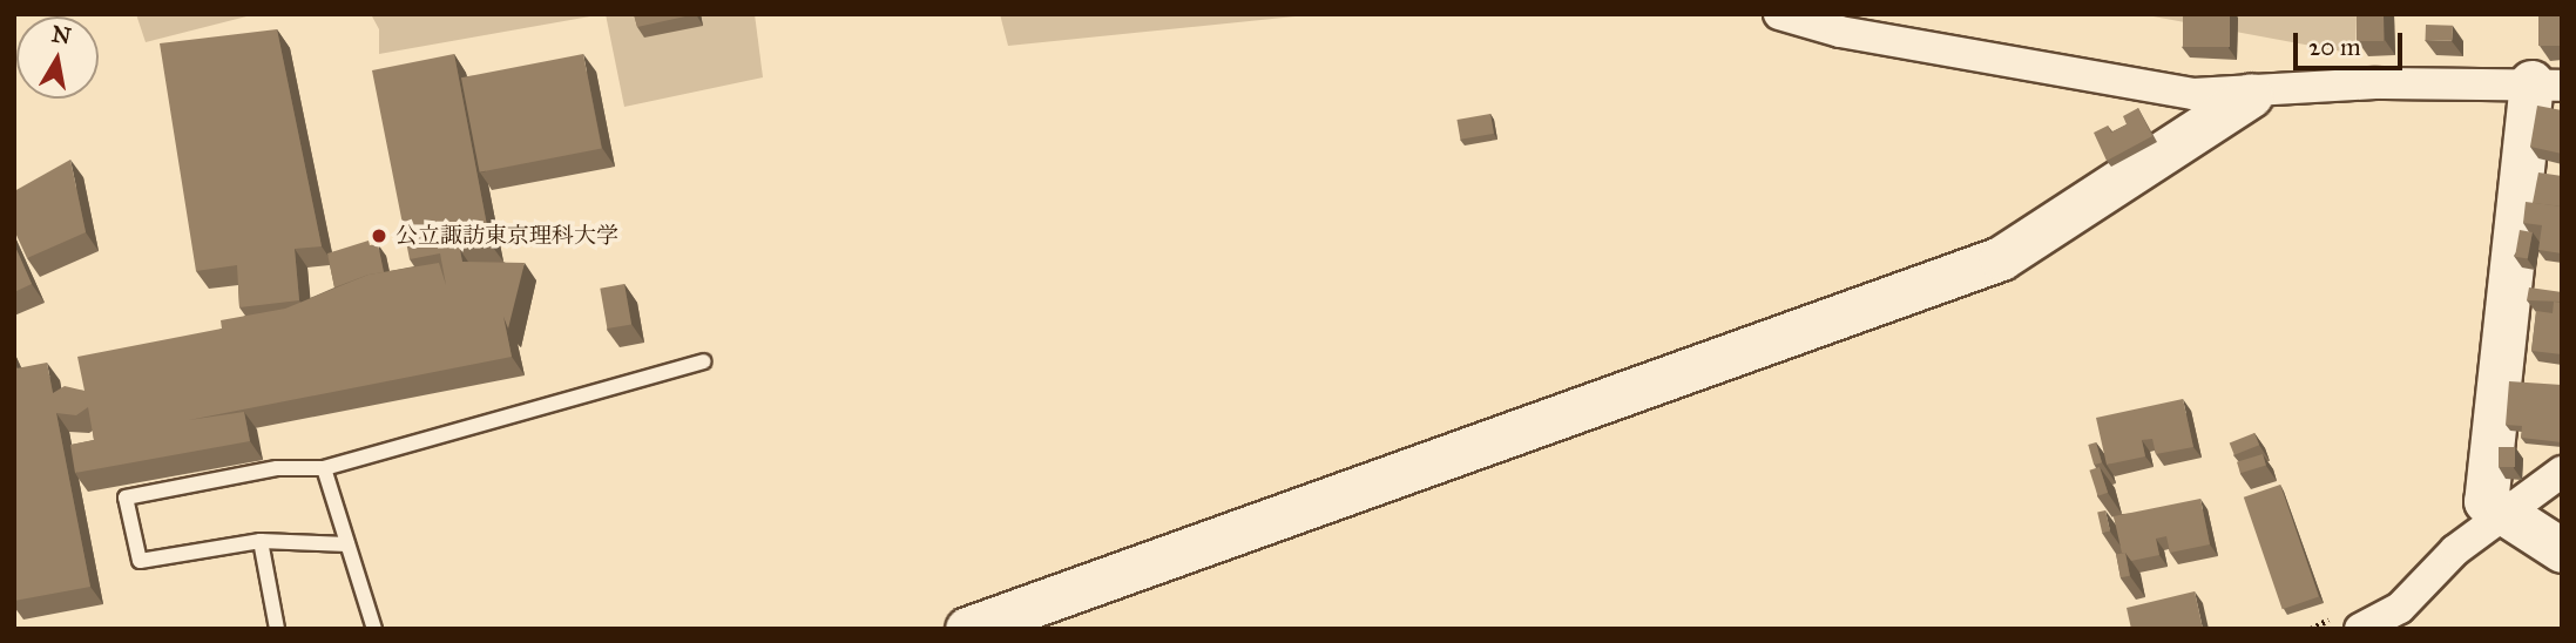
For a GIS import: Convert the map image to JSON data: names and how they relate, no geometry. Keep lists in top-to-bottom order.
{
  "places": ["公立諏訪東京理科大学"],
  "scale_bar": "20 m",
  "north": "top"
}
